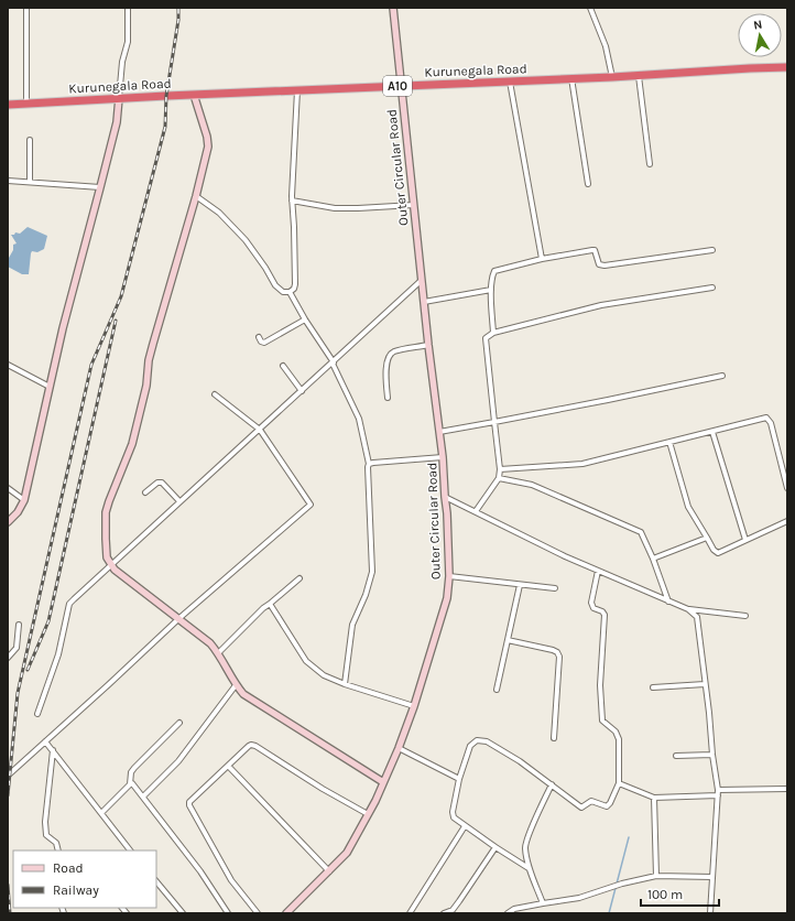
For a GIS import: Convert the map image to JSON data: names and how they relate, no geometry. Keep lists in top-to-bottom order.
{
  "streets": {
    "highway": ["Kurunegala Road", "A10"],
    "street": ["Outer Circular Road"]
  },
  "crossings": [
    ["Kurunegala Road", "Outer Circular Road"]
  ],
  "legend": ["Road", "Railway"],
  "scale_bar": "100 m",
  "north": "top"
}
